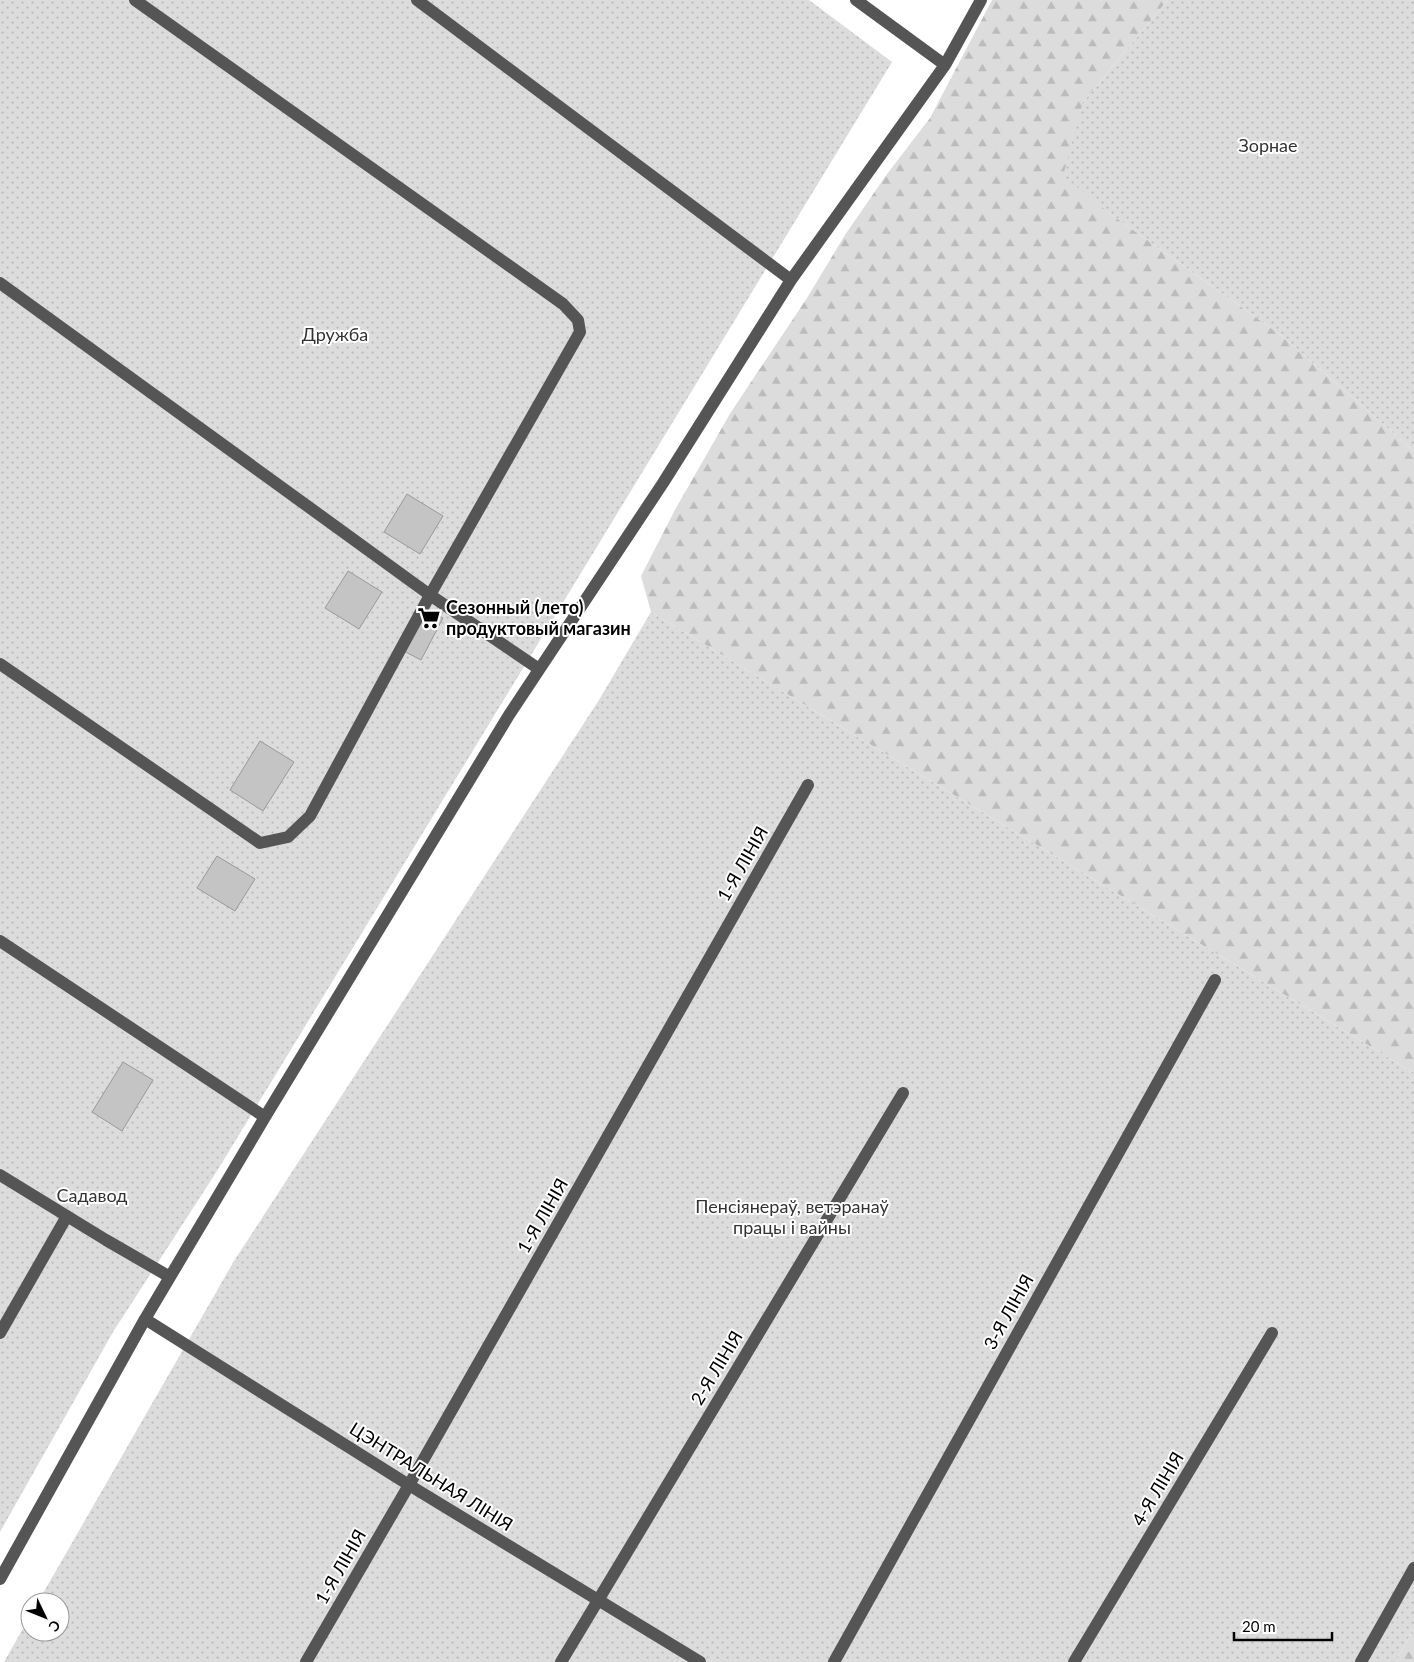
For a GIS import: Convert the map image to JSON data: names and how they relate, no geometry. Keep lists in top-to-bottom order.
{
  "streets": {
    "street": [
      "1-Я ЛІНІЯ",
      "3-Я ЛІНІЯ",
      "2-Я ЛІНІЯ",
      "ЦЭНТРАЛЬНАЯ ЛІНІЯ",
      "4-Я ЛІНІЯ"
    ]
  },
  "crossings": [
    ["1-Я ЛІНІЯ", "ЦЭНТРАЛЬНАЯ ЛІНІЯ"],
    ["2-Я ЛІНІЯ", "ЦЭНТРАЛЬНАЯ ЛІНІЯ"]
  ],
  "parks": [
    "Зорнае",
    "Дружба",
    "Садавод",
    "Пенсіянераў, ветэранаў працы і вайны"
  ],
  "places": {
    "supermarket": ["Сезонный (лето) продуктовый магазин"]
  },
  "scale_bar": "20 m",
  "north": "bottom right"
}
